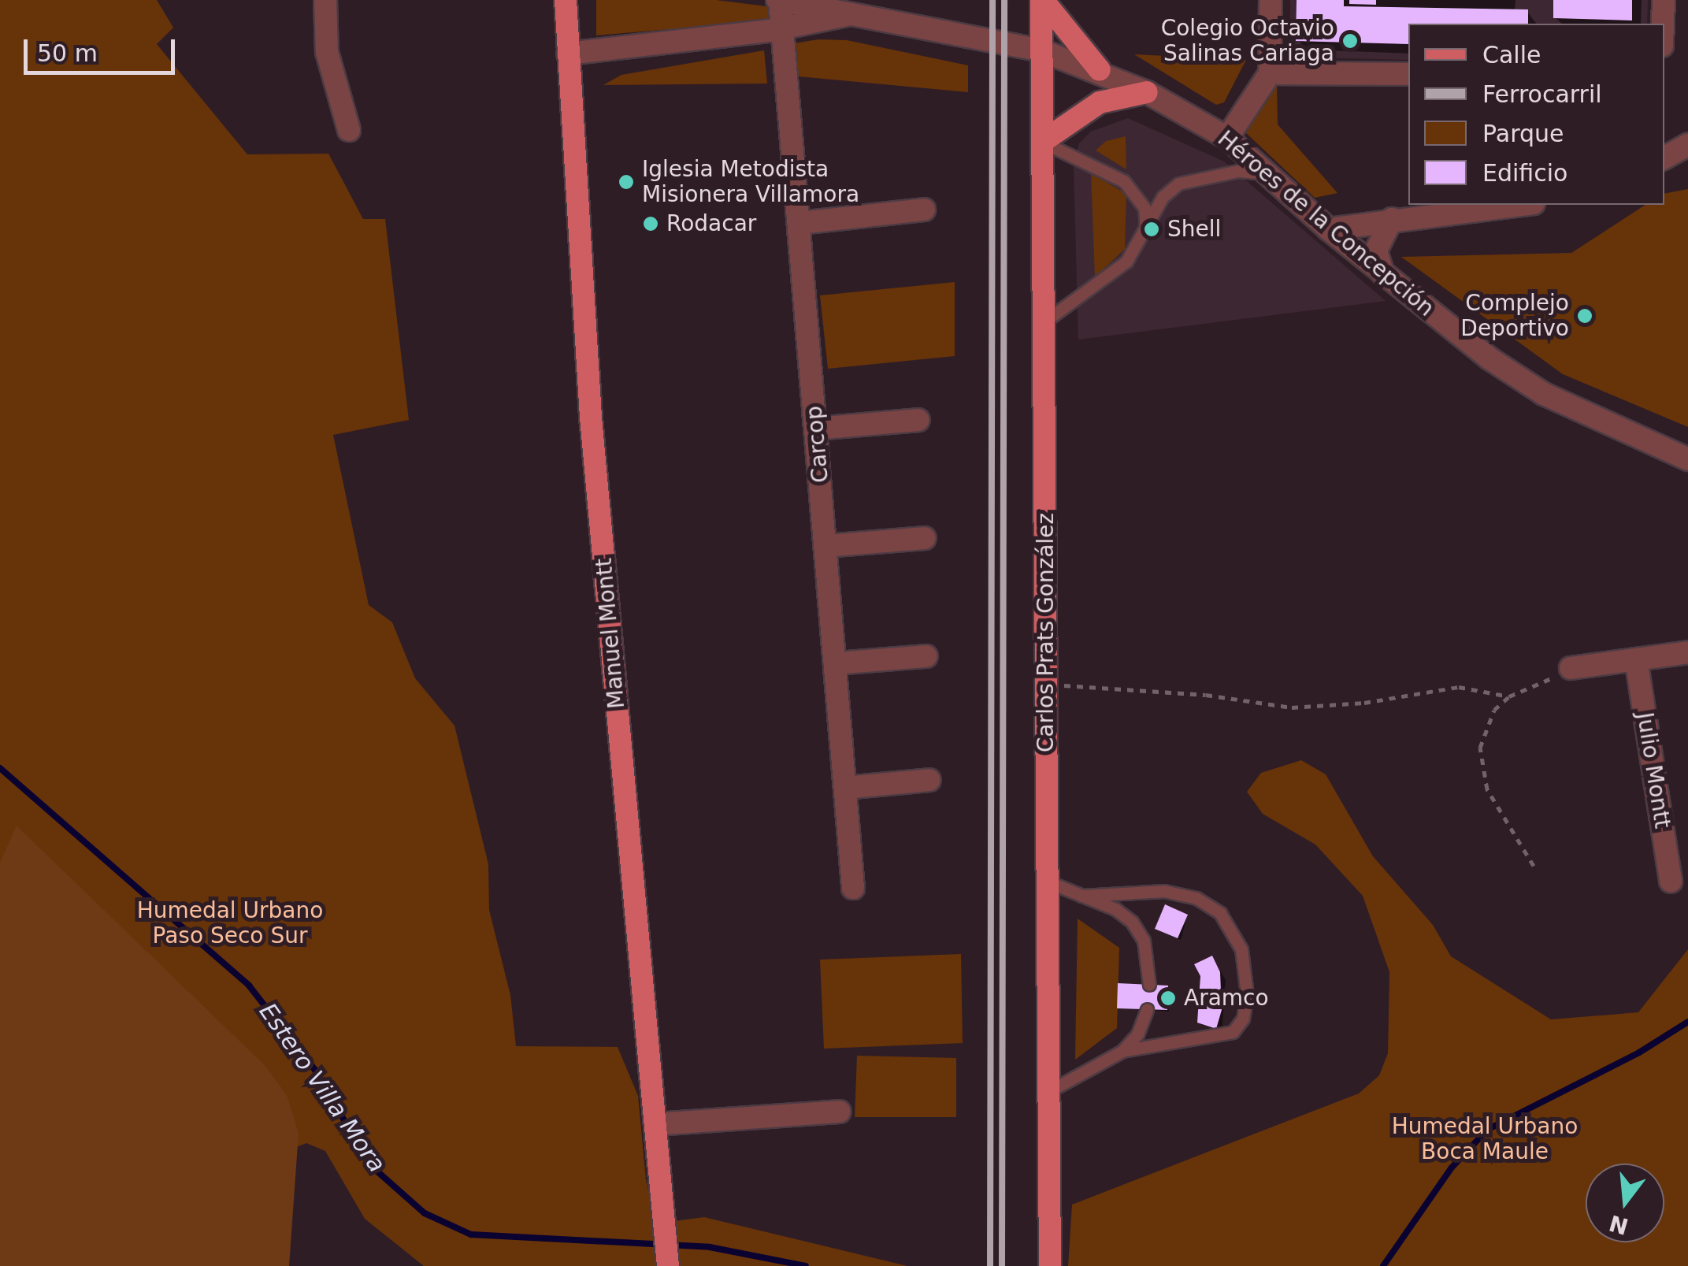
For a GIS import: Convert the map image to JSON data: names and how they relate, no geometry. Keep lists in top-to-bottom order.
{
  "streets": {
    "main road": ["Carlos Prats González", "Manuel Montt"],
    "street": ["Héroes de la Concepción", "Carcop", "Julio Montt"]
  },
  "crossings": [
    ["Héroes de la Concepción", "Carcop"],
    ["Héroes de la Concepción", "Carlos Prats González"],
    ["Héroes de la Concepción", "Manuel Montt"]
  ],
  "water": ["Estero Villa Mora"],
  "parks": ["Humedal Urbano Paso Seco Sur", "Humedal Urbano Boca Maule"],
  "places": [
    "Colegio Octavio Salinas Cariaga",
    "Iglesia Metodista Misionera Villamora",
    "Rodacar",
    "Shell",
    "Complejo Deportivo",
    "Aramco"
  ],
  "legend": [
    "Calle",
    "Ferrocarril",
    "Parque",
    "Edificio"
  ],
  "scale_bar": "50 m",
  "north": "bottom"
}
